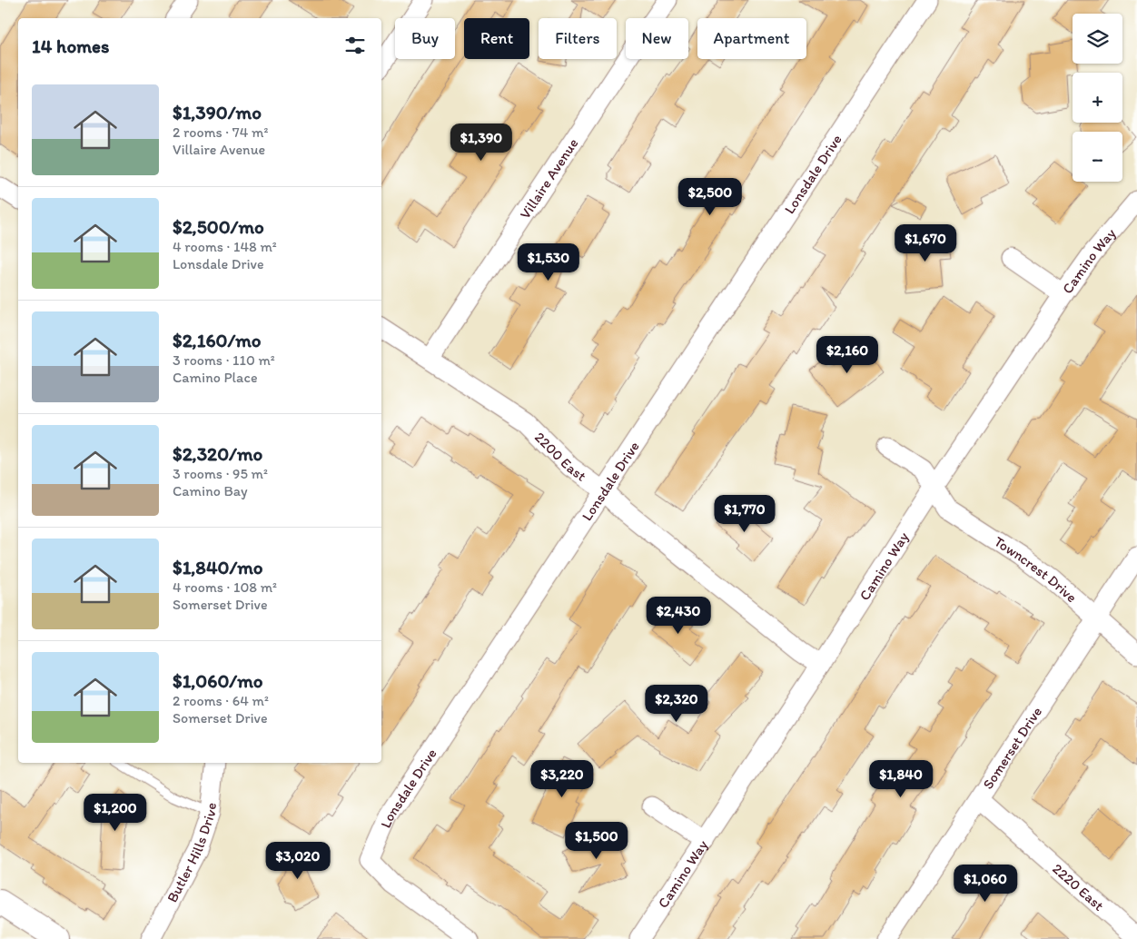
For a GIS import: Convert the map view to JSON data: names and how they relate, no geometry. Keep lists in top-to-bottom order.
{
  "streets": {
    "street": [
      "Lonsdale Drive",
      "Villaire Avenue",
      "Camino Way",
      "2200 East",
      "Towncrest Drive",
      "Somerset Drive",
      "Butler Hills Drive",
      "2220 East"
    ]
  },
  "crossings": [
    ["Lonsdale Drive", "2200 East"],
    ["Villaire Avenue", "2200 East"],
    ["Camino Way", "2200 East"],
    ["Camino Way", "Towncrest Drive"],
    ["Towncrest Drive", "Somerset Drive"],
    ["Somerset Drive", "2220 East"]
  ],
  "page": {
    "map_buttons": ["+", "−"],
    "chip": [
      "Buy",
      "Rent",
      "Filters",
      "New",
      "Apartment"
    ],
    "heading": "14 homes",
    "list": [
      {
        "name": "$1,390/mo",
        "note": "2 rooms · 74 m² · Villaire Avenue"
      },
      {
        "name": "$2,500/mo",
        "note": "4 rooms · 148 m² · Lonsdale Drive"
      },
      {
        "name": "$2,160/mo",
        "note": "3 rooms · 110 m² · Camino Place"
      },
      {
        "name": "$2,320/mo",
        "note": "3 rooms · 95 m² · Camino Bay"
      },
      {
        "name": "$1,840/mo",
        "note": "4 rooms · 108 m² · Somerset Drive"
      },
      {
        "name": "$1,060/mo",
        "note": "2 rooms · 64 m² · Somerset Drive"
      }
    ],
    "price": [
      "$1,390",
      "$2,500",
      "$1,670",
      "$1,530",
      "$2,160",
      "$1,770",
      "$2,430",
      "$2,320",
      "$3,220",
      "$1,840",
      "$1,200",
      "$1,500",
      "$3,020",
      "$1,060"
    ]
  }
}
